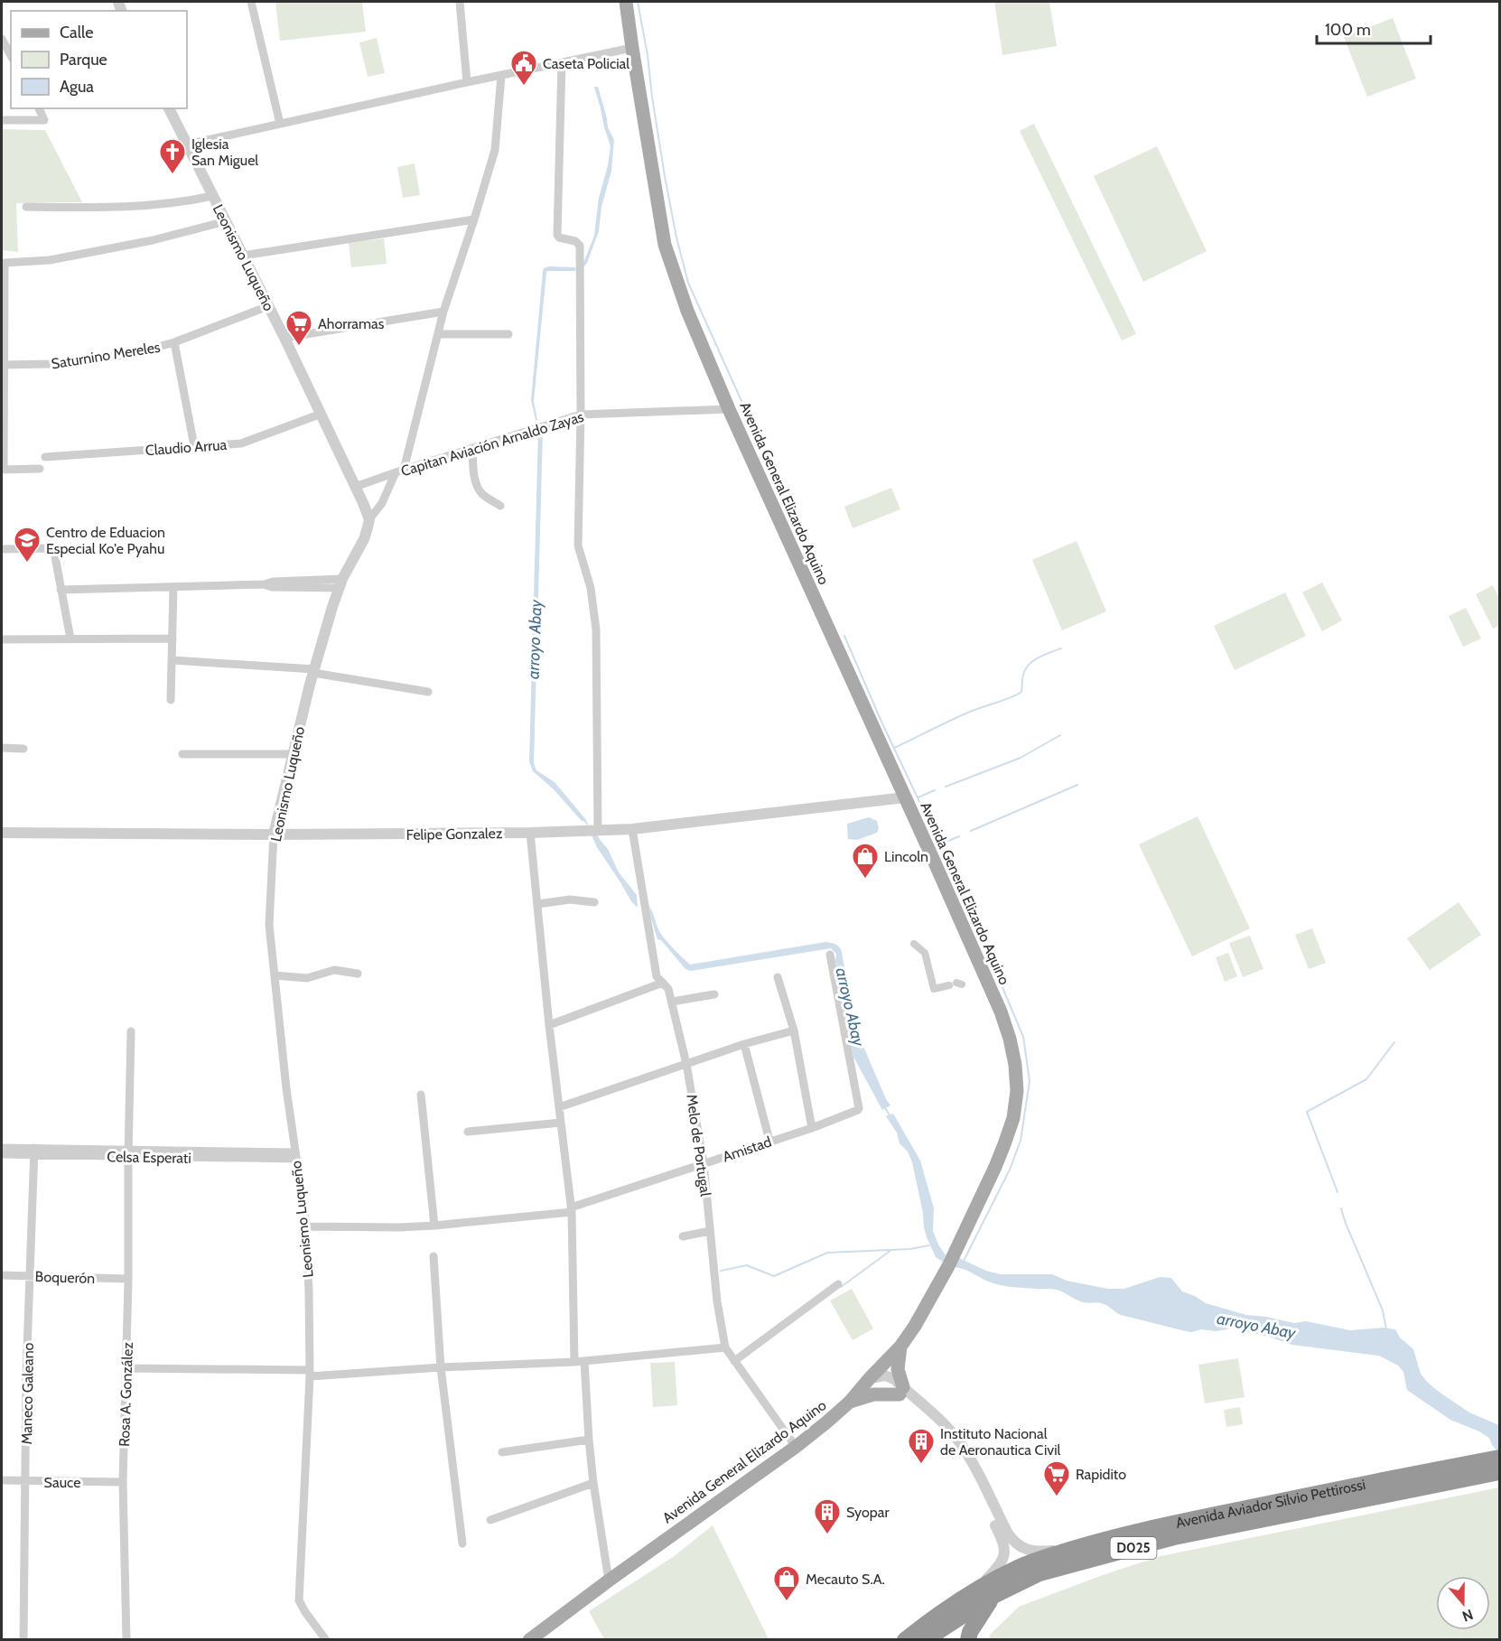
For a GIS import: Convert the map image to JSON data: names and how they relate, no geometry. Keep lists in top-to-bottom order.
{
  "streets": {
    "highway": ["Avenida Aviador Silvio Pettirossi", "D025"],
    "main road": ["Avenida General Elizardo Aquino"],
    "street": [
      "Leonismo Luqueño",
      "Saturnino Mereles",
      "Capitan Aviación Arnaldo Zayas",
      "Claudio Arrua",
      "Felipe Gonzalez",
      "Melo de Portugal",
      "Amistad",
      "Celsa Esperati",
      "Boquerón",
      "Maneco Galeano",
      "Rosa A. González",
      "Sauce"
    ]
  },
  "crossings": [
    ["Leonismo Luqueño", "Saturnino Mereles"],
    ["Leonismo Luqueño", "Capitan Aviación Arnaldo Zayas"],
    ["Leonismo Luqueño", "Claudio Arrua"],
    ["Leonismo Luqueño", "Felipe Gonzalez"],
    ["Leonismo Luqueño", "Amistad"],
    ["Leonismo Luqueño", "Celsa Esperati"],
    ["Capitan Aviación Arnaldo Zayas", "Avenida General Elizardo Aquino"],
    ["Avenida General Elizardo Aquino", "Felipe Gonzalez"],
    ["Avenida General Elizardo Aquino", "Melo de Portugal"],
    ["Felipe Gonzalez", "Melo de Portugal"],
    ["Melo de Portugal", "Amistad"],
    ["Celsa Esperati", "Maneco Galeano"],
    ["Celsa Esperati", "Rosa A. González"],
    ["Boquerón", "Maneco Galeano"],
    ["Boquerón", "Rosa A. González"],
    ["Maneco Galeano", "Sauce"],
    ["Rosa A. González", "Sauce"]
  ],
  "water": ["arroyo Abay"],
  "places": {
    "public building": ["Caseta Policial"],
    "church": ["Iglesia San Miguel"],
    "supermarket": ["Ahorramas", "Rapidito"],
    "school or university": ["Centro de Eduacion Especial Ko'e Pyahu"],
    "shop": ["Lincoln", "Mecauto S.A."],
    "building": ["Instituto Nacional de Aeronautica Civil", "Syopar"]
  },
  "legend": ["Calle", "Parque", "Agua"],
  "scale_bar": "100 m",
  "north": "bottom"
}
